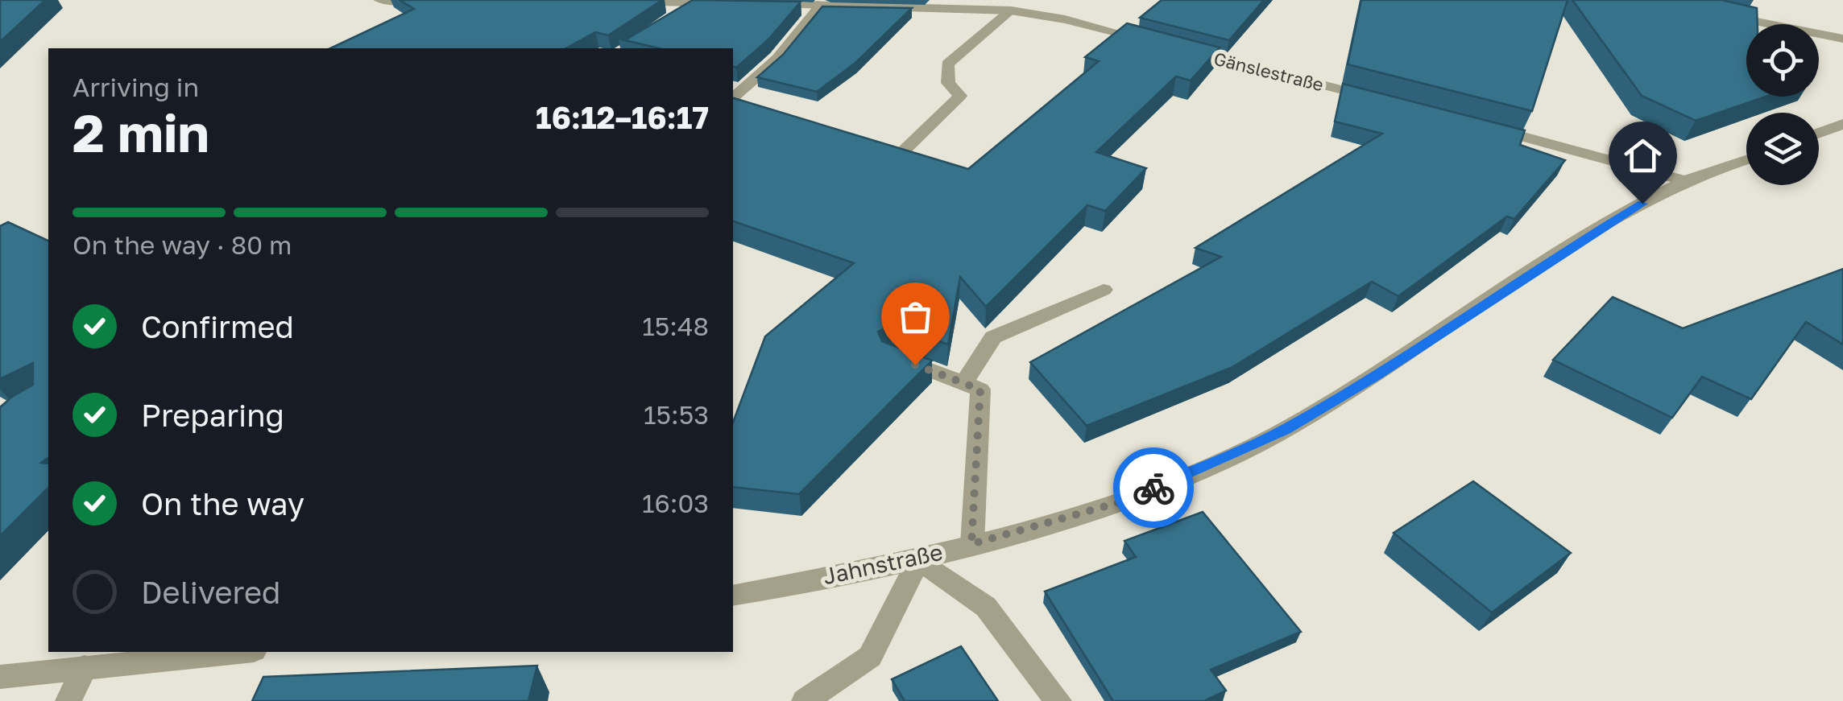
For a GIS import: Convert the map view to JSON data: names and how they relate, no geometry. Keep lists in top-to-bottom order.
{
  "streets": {
    "street": ["Gänslestraße", "Jahnstraße"]
  },
  "page": {
    "heading": ["2 min", "Arriving in", "16:12–16:17"],
    "bar": "On the way · 80 m",
    "list": [
      ["Confirmed", "15:48"],
      ["Preparing", "15:53"],
      ["On the way", "16:03"],
      "Delivered"
    ]
  }
}
